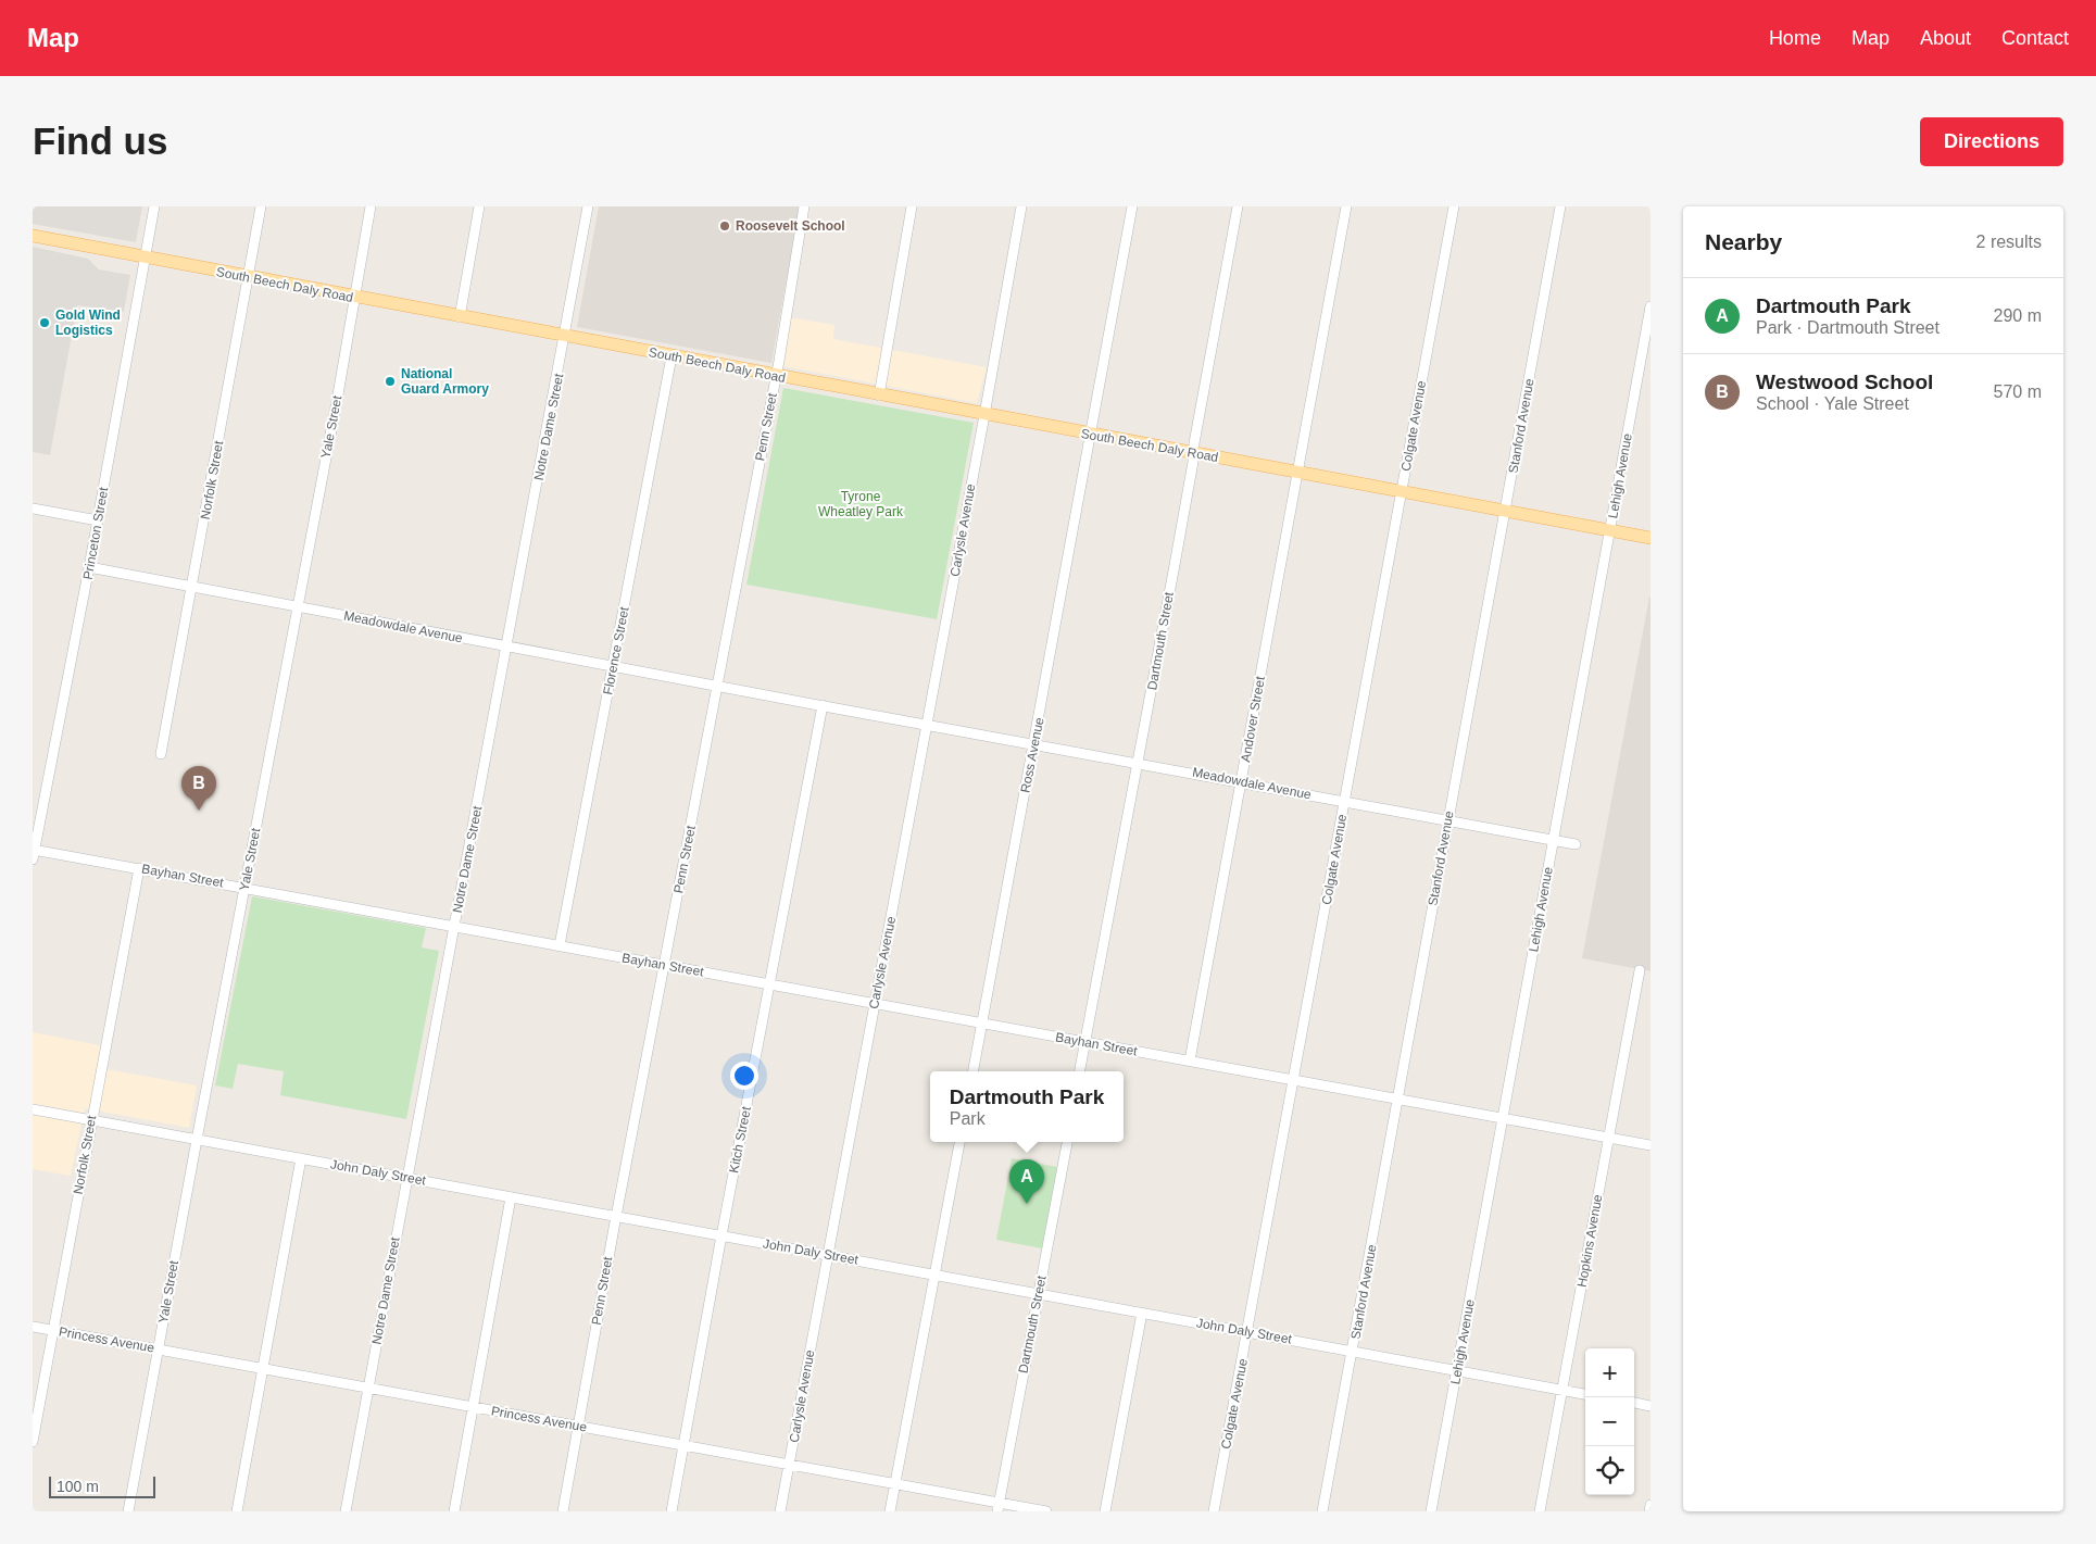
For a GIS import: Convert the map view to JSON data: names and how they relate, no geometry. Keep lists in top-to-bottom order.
{
  "streets": {
    "main road": ["South Beech Daly Road"],
    "street": [
      "Colgate Avenue",
      "Stanford Avenue",
      "Yale Street",
      "Notre Dame Street",
      "Penn Street",
      "Lehigh Avenue",
      "Norfolk Street",
      "Carlysle Avenue",
      "Princeton Street",
      "Meadowdale Avenue",
      "Dartmouth Street",
      "Florence Street",
      "Andover Street",
      "Ross Avenue",
      "Bayhan Street",
      "Kitch Street",
      "John Daly Street",
      "Hopkins Avenue",
      "Princess Avenue"
    ]
  },
  "crossings": [
    ["South Beech Daly Road", "Colgate Avenue"],
    ["South Beech Daly Road", "Stanford Avenue"],
    ["South Beech Daly Road", "Yale Street"],
    ["South Beech Daly Road", "Notre Dame Street"],
    ["South Beech Daly Road", "Penn Street"],
    ["South Beech Daly Road", "Norfolk Street"],
    ["South Beech Daly Road", "Carlysle Avenue"],
    ["South Beech Daly Road", "Princeton Street"],
    ["South Beech Daly Road", "Dartmouth Street"],
    ["South Beech Daly Road", "Florence Street"],
    ["South Beech Daly Road", "Andover Street"],
    ["South Beech Daly Road", "Ross Avenue"],
    ["Colgate Avenue", "Meadowdale Avenue"],
    ["Colgate Avenue", "Bayhan Street"],
    ["Colgate Avenue", "John Daly Street"],
    ["Stanford Avenue", "Meadowdale Avenue"],
    ["Stanford Avenue", "Bayhan Street"],
    ["Stanford Avenue", "John Daly Street"],
    ["Yale Street", "Meadowdale Avenue"],
    ["Yale Street", "Bayhan Street"],
    ["Yale Street", "John Daly Street"],
    ["Yale Street", "Princess Avenue"],
    ["Notre Dame Street", "Meadowdale Avenue"],
    ["Notre Dame Street", "Bayhan Street"],
    ["Notre Dame Street", "John Daly Street"],
    ["Notre Dame Street", "Princess Avenue"],
    ["Penn Street", "Meadowdale Avenue"],
    ["Penn Street", "Bayhan Street"],
    ["Penn Street", "John Daly Street"],
    ["Penn Street", "Princess Avenue"],
    ["Lehigh Avenue", "Meadowdale Avenue"],
    ["Lehigh Avenue", "Bayhan Street"],
    ["Lehigh Avenue", "John Daly Street"],
    ["Norfolk Street", "Meadowdale Avenue"],
    ["Norfolk Street", "Bayhan Street"],
    ["Norfolk Street", "John Daly Street"],
    ["Norfolk Street", "Princess Avenue"],
    ["Carlysle Avenue", "Meadowdale Avenue"],
    ["Carlysle Avenue", "Bayhan Street"],
    ["Carlysle Avenue", "John Daly Street"],
    ["Carlysle Avenue", "Princess Avenue"],
    ["Princeton Street", "Meadowdale Avenue"],
    ["Princeton Street", "Bayhan Street"],
    ["Meadowdale Avenue", "Dartmouth Street"],
    ["Meadowdale Avenue", "Florence Street"],
    ["Meadowdale Avenue", "Andover Street"],
    ["Meadowdale Avenue", "Ross Avenue"],
    ["Meadowdale Avenue", "Kitch Street"],
    ["Dartmouth Street", "Bayhan Street"],
    ["Dartmouth Street", "John Daly Street"],
    ["Dartmouth Street", "Princess Avenue"],
    ["Florence Street", "Bayhan Street"],
    ["Andover Street", "Bayhan Street"],
    ["Ross Avenue", "Bayhan Street"],
    ["Bayhan Street", "Kitch Street"],
    ["Bayhan Street", "Hopkins Avenue"],
    ["Kitch Street", "John Daly Street"],
    ["Kitch Street", "Princess Avenue"],
    ["John Daly Street", "Hopkins Avenue"]
  ],
  "parks": ["Tyrone Wheatley Park"],
  "places": ["Roosevelt School", "Gold Wind Logistics", "National Guard Armory"],
  "scale_bar": "100 m",
  "page": {
    "header": "Map",
    "nav": [
      "Home",
      "Map",
      "About",
      "Contact"
    ],
    "buttons": "Directions",
    "title": "Find us",
    "heading": ["Nearby", "2 results"],
    "list": [
      {
        "mark": "A",
        "name": "Dartmouth Park",
        "note": "Park · Dartmouth Street",
        "value": "290 m"
      },
      {
        "mark": "B",
        "name": "Westwood School",
        "note": "School · Yale Street",
        "value": "570 m"
      }
    ],
    "pins": ["B", "A"],
    "popup": ["Dartmouth Park", "Park"],
    "map_buttons": ["+", "−"],
    "scale": "100 m"
  }
}
